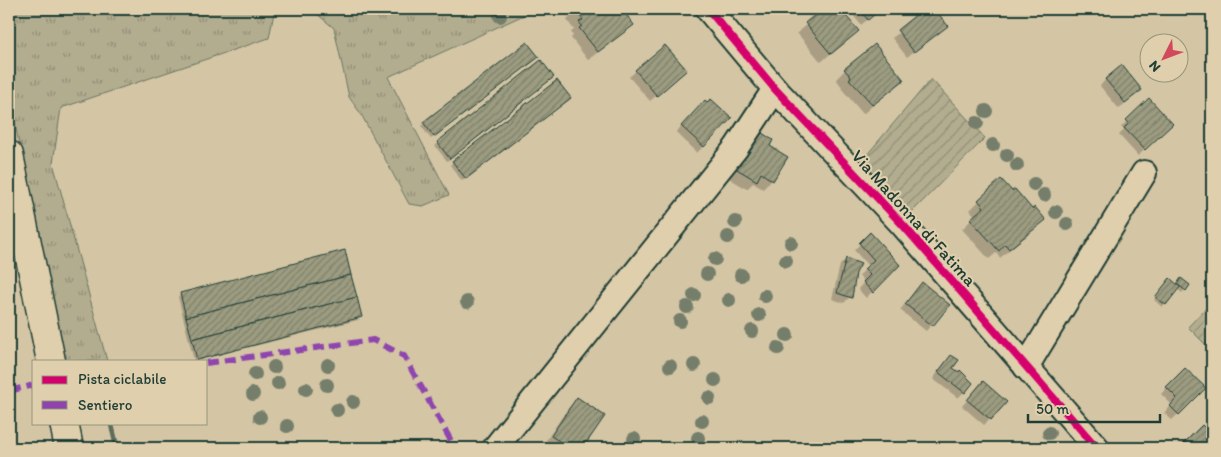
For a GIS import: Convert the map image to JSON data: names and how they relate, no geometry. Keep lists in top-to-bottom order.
{
  "streets": {
    "street": ["Via Madonna di Fatima"]
  },
  "legend": ["Pista ciclabile", "Sentiero"],
  "scale_bar": "50 m",
  "north": "bottom left"
}
